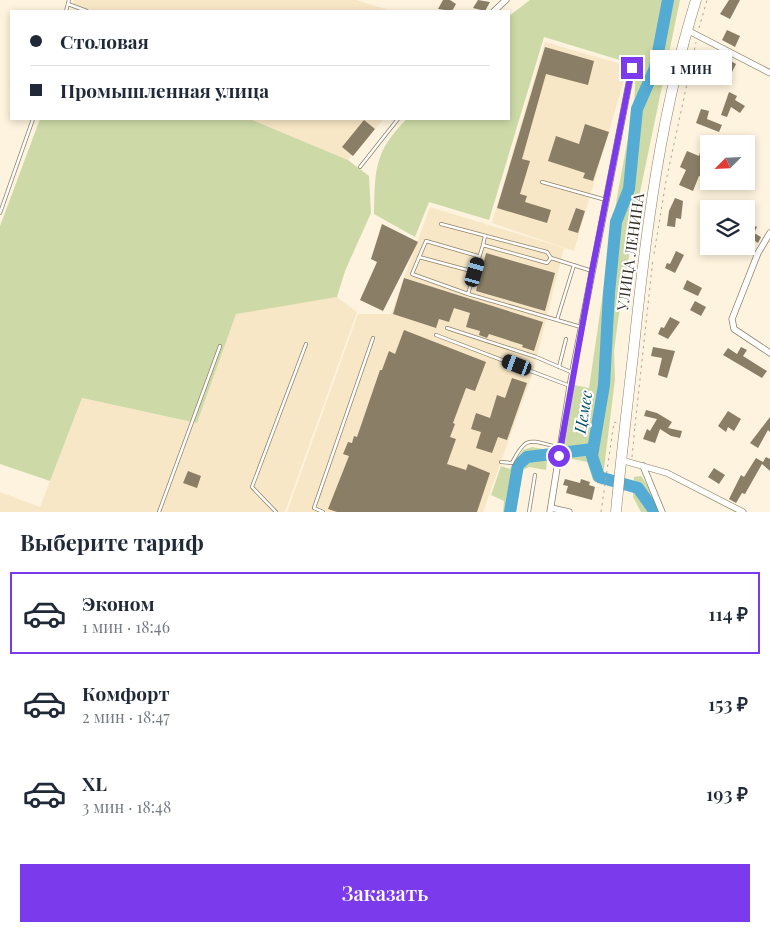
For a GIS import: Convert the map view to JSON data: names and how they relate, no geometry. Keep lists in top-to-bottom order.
{
  "streets": {
    "highway": ["УЛИЦА ЛЕНИНА"]
  },
  "water": ["Цемес"],
  "north": "bottom left",
  "page": {
    "banner": ["Столовая", "Промышленная улица"],
    "bubble": "1 мин",
    "heading": "Выберите тариф",
    "list": [
      {
        "name": "Эконом",
        "note": "1 мин · 18:46",
        "value": "114 ₽"
      },
      {
        "name": "Комфорт",
        "note": "2 мин · 18:47",
        "value": "153 ₽"
      },
      {
        "name": "XL",
        "note": "3 мин · 18:48",
        "value": "193 ₽"
      }
    ],
    "buttons": "Заказать"
  }
}
